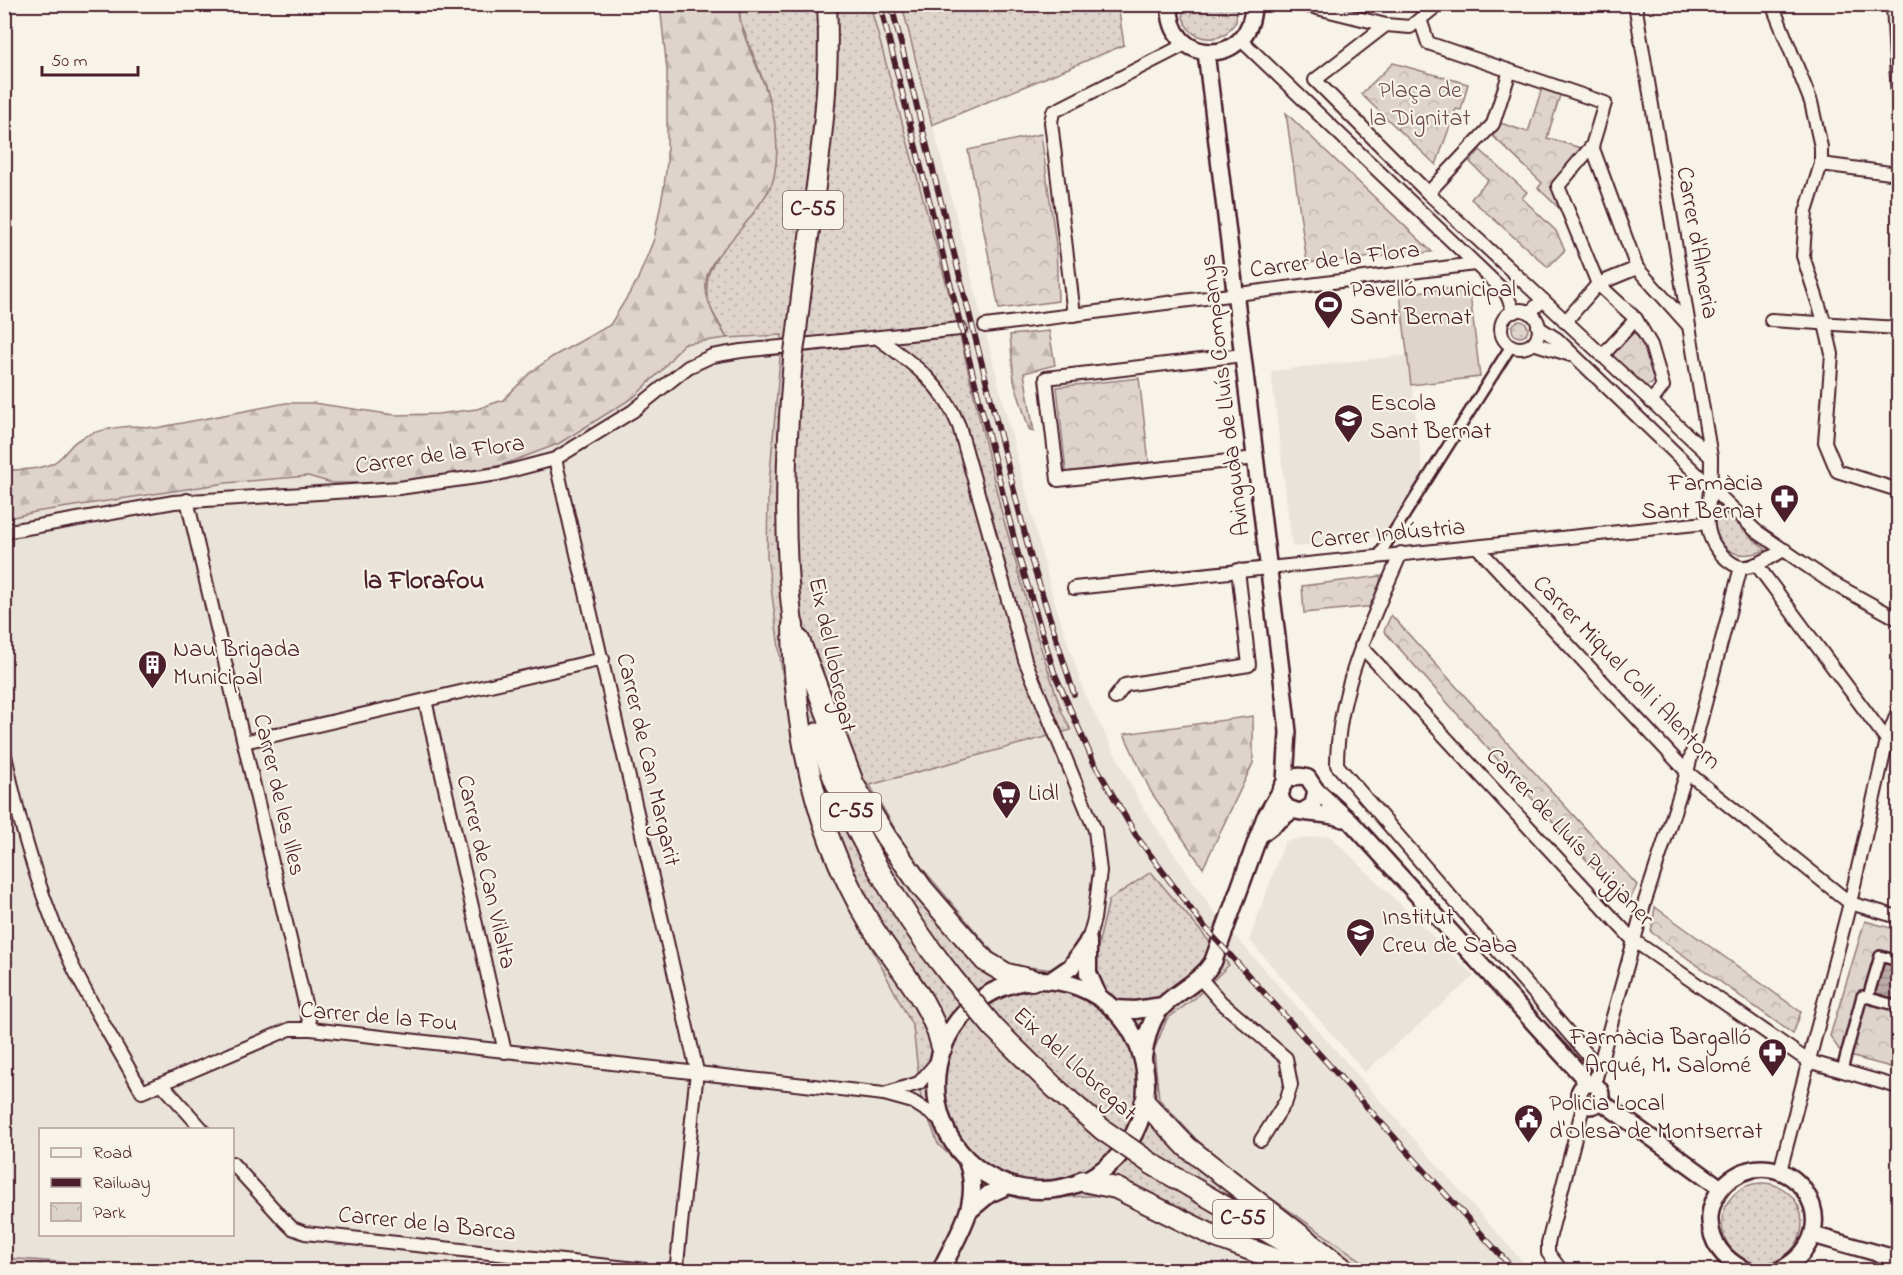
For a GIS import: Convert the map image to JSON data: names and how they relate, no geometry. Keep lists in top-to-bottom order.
{
  "streets": {
    "highway": ["C-55", "Eix del Llobregat"],
    "street": [
      "Carrer d'Almeria",
      "Carrer de la Flora",
      "Avinguda de Lluís Companys",
      "Carrer Indústria",
      "Carrer Miquel Coll i Alentorn",
      "Carrer de Can Margarit",
      "Carrer de les Illes",
      "Carrer de Lluís Puigjaner",
      "Carrer de Can Vilalta",
      "Carrer de la Fou",
      "Carrer de la Barca"
    ]
  },
  "crossings": [
    ["Carrer d'Almeria", "Carrer Indústria"],
    ["Carrer de la Flora", "Avinguda de Lluís Companys"],
    ["Carrer de la Flora", "Carrer de Can Margarit"],
    ["Carrer de la Flora", "Carrer de les Illes"],
    ["Avinguda de Lluís Companys", "Carrer Indústria"],
    ["Carrer Indústria", "Carrer Miquel Coll i Alentorn"],
    ["Carrer de Can Margarit", "Carrer de la Fou"],
    ["Carrer de les Illes", "Carrer de la Fou"],
    ["Carrer de Can Vilalta", "Carrer de la Fou"]
  ],
  "districts": ["la Florafou"],
  "parks": ["Plaça de la Dignitat"],
  "places": {
    "sports": ["Pavelló municipal Sant Bernat"],
    "school or university": ["Escola Sant Bernat", "Institut Creu de Saba"],
    "pharmacy": ["Farmàcia Sant Bernat", "Farmàcia Bargalló Arqué, M. Salomé"],
    "building": ["Nau Brigada Municipal"],
    "supermarket": ["Lidl"],
    "public building": ["Policia Local d'Olesa de Montserrat"]
  },
  "legend": ["Road", "Railway", "Park"],
  "scale_bar": "50 m"
}
